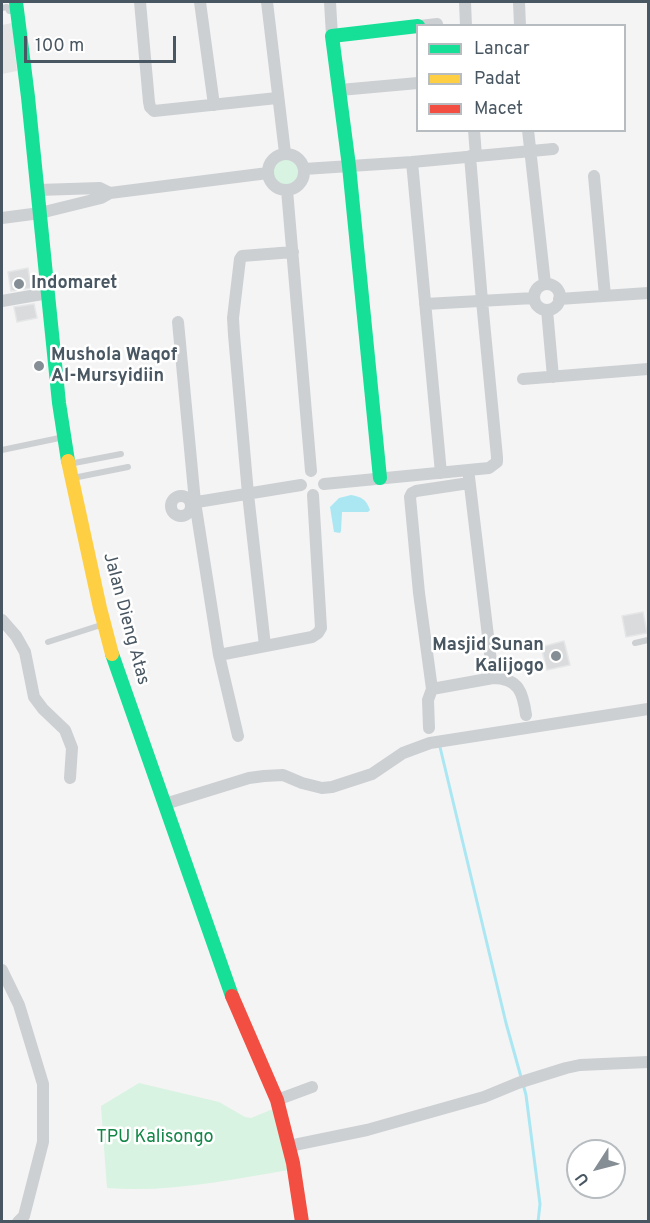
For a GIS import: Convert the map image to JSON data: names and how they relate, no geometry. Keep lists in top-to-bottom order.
{
  "streets": {
    "street": ["Jalan Dieng Atas"]
  },
  "parks": ["TPU Kalisongo"],
  "places": ["Indomaret", "Mushola Waqof Al-Mursyidiin", "Masjid Sunan Kalijogo"],
  "legend": ["Lancar", "Padat", "Macet"],
  "scale_bar": "100 m",
  "north": "bottom left"
}
